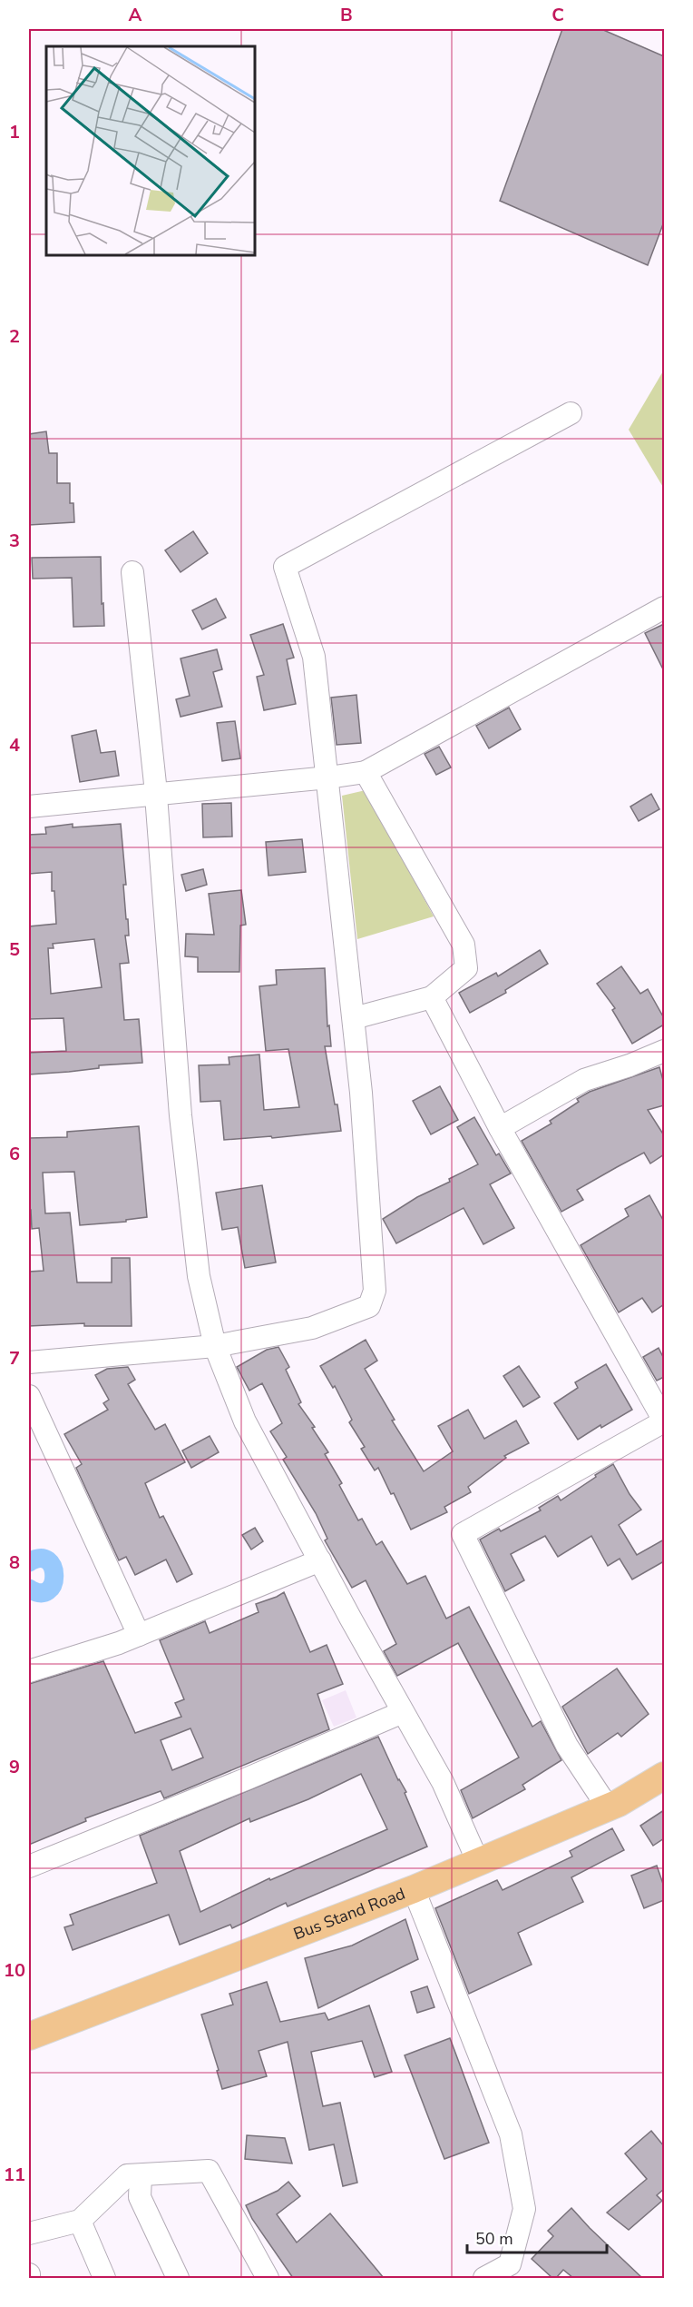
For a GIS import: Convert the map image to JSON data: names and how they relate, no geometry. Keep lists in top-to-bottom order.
{
  "streets": {
    "main road": ["Bus Stand Road"]
  },
  "scale_bar": "50 m",
  "grid": {
    "columns": ["A", "B", "C"],
    "rows": [
      "1",
      "2",
      "3",
      "4",
      "5",
      "6",
      "7",
      "8",
      "9",
      "10",
      "11"
    ]
  }
}
